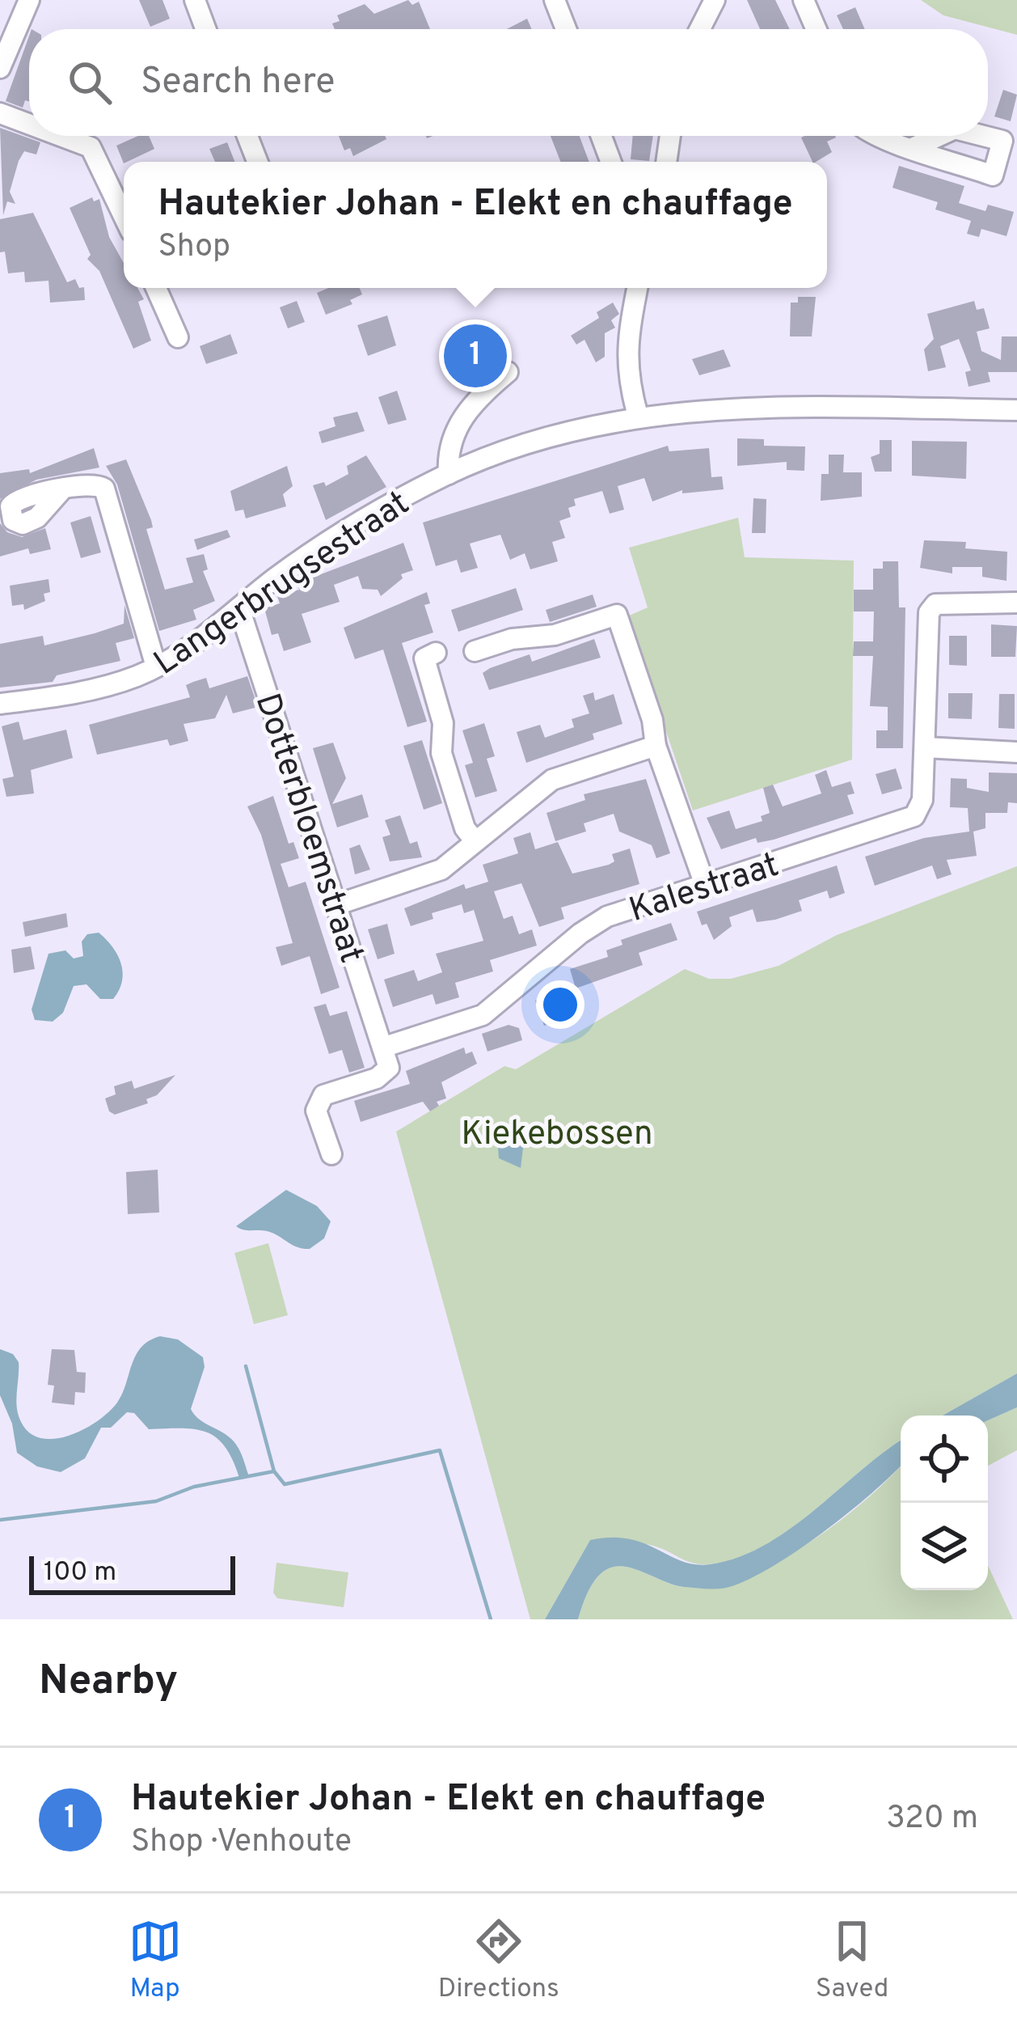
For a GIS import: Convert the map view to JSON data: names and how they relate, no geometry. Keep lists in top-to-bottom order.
{
  "streets": {
    "street": ["Langerbrugsestraat", "Dotterbloemstraat", "Kalestraat"]
  },
  "crossings": [
    ["Langerbrugsestraat", "Dotterbloemstraat"],
    ["Dotterbloemstraat", "Kalestraat"]
  ],
  "parks": ["Kiekebossen"],
  "scale_bar": "100 m",
  "page": {
    "search": "Search here",
    "popup": ["Hautekier Johan - Elekt en chauffage", "Shop"],
    "pins": "1",
    "scale": "100 m",
    "heading": "Nearby",
    "list": [
      {
        "mark": "1",
        "name": "Hautekier Johan - Elekt en chauffage",
        "note": "Shop · Venhoute",
        "value": "320 m"
      }
    ],
    "nav": ["Map", "Directions", "Saved"]
  }
}
